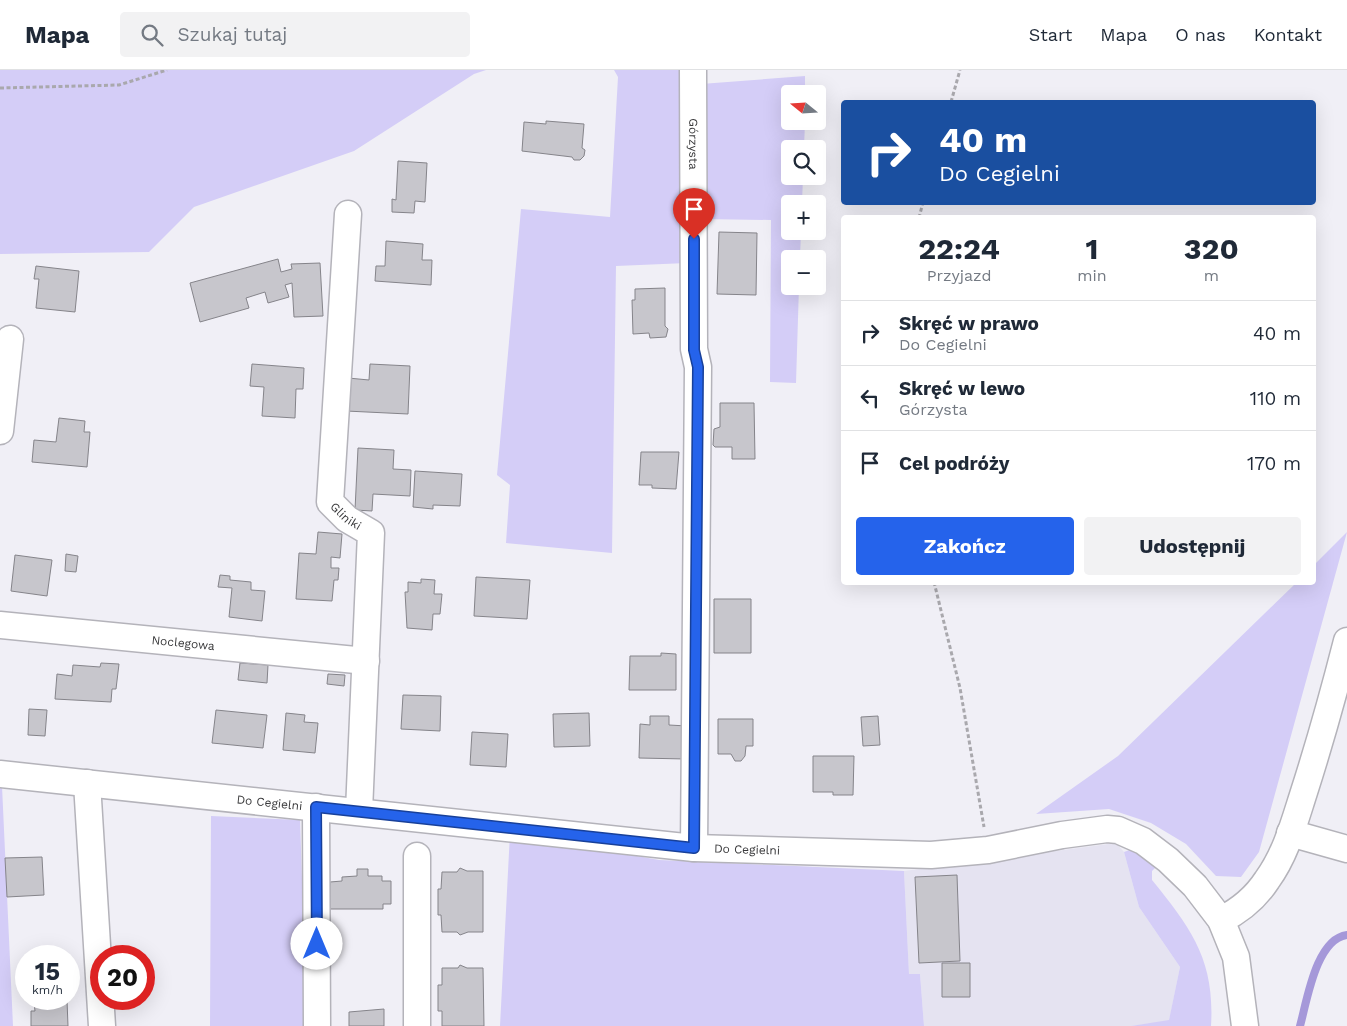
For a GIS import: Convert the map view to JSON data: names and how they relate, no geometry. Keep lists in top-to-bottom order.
{
  "streets": {
    "street": [
      "Górzysta",
      "Gliniki",
      "Noclegowa",
      "Do Cegielni"
    ]
  },
  "crossings": [
    ["Górzysta", "Do Cegielni"],
    ["Gliniki", "Noclegowa"],
    ["Gliniki", "Do Cegielni"]
  ],
  "north": "left",
  "page": {
    "header": "Mapa",
    "search": "Szukaj tutaj",
    "nav": [
      "Start",
      "Mapa",
      "O nas",
      "Kontakt"
    ],
    "map_buttons": ["+", "−"],
    "turn": ["40 m", "Do Cegielni"],
    "eta": [
      "22:24",
      "Przyjazd",
      "1",
      "min",
      "320",
      "m"
    ],
    "list": [
      {
        "name": "Skręć w prawo",
        "note": "Do Cegielni",
        "value": "40 m"
      },
      {
        "name": "Skręć w lewo",
        "note": "Górzysta",
        "value": "110 m"
      },
      {
        "name": "Cel podróży",
        "value": "170 m"
      }
    ],
    "buttons": ["Zakończ", "Udostępnij"],
    "speed": "15 km/h",
    "limit": "20"
  }
}
